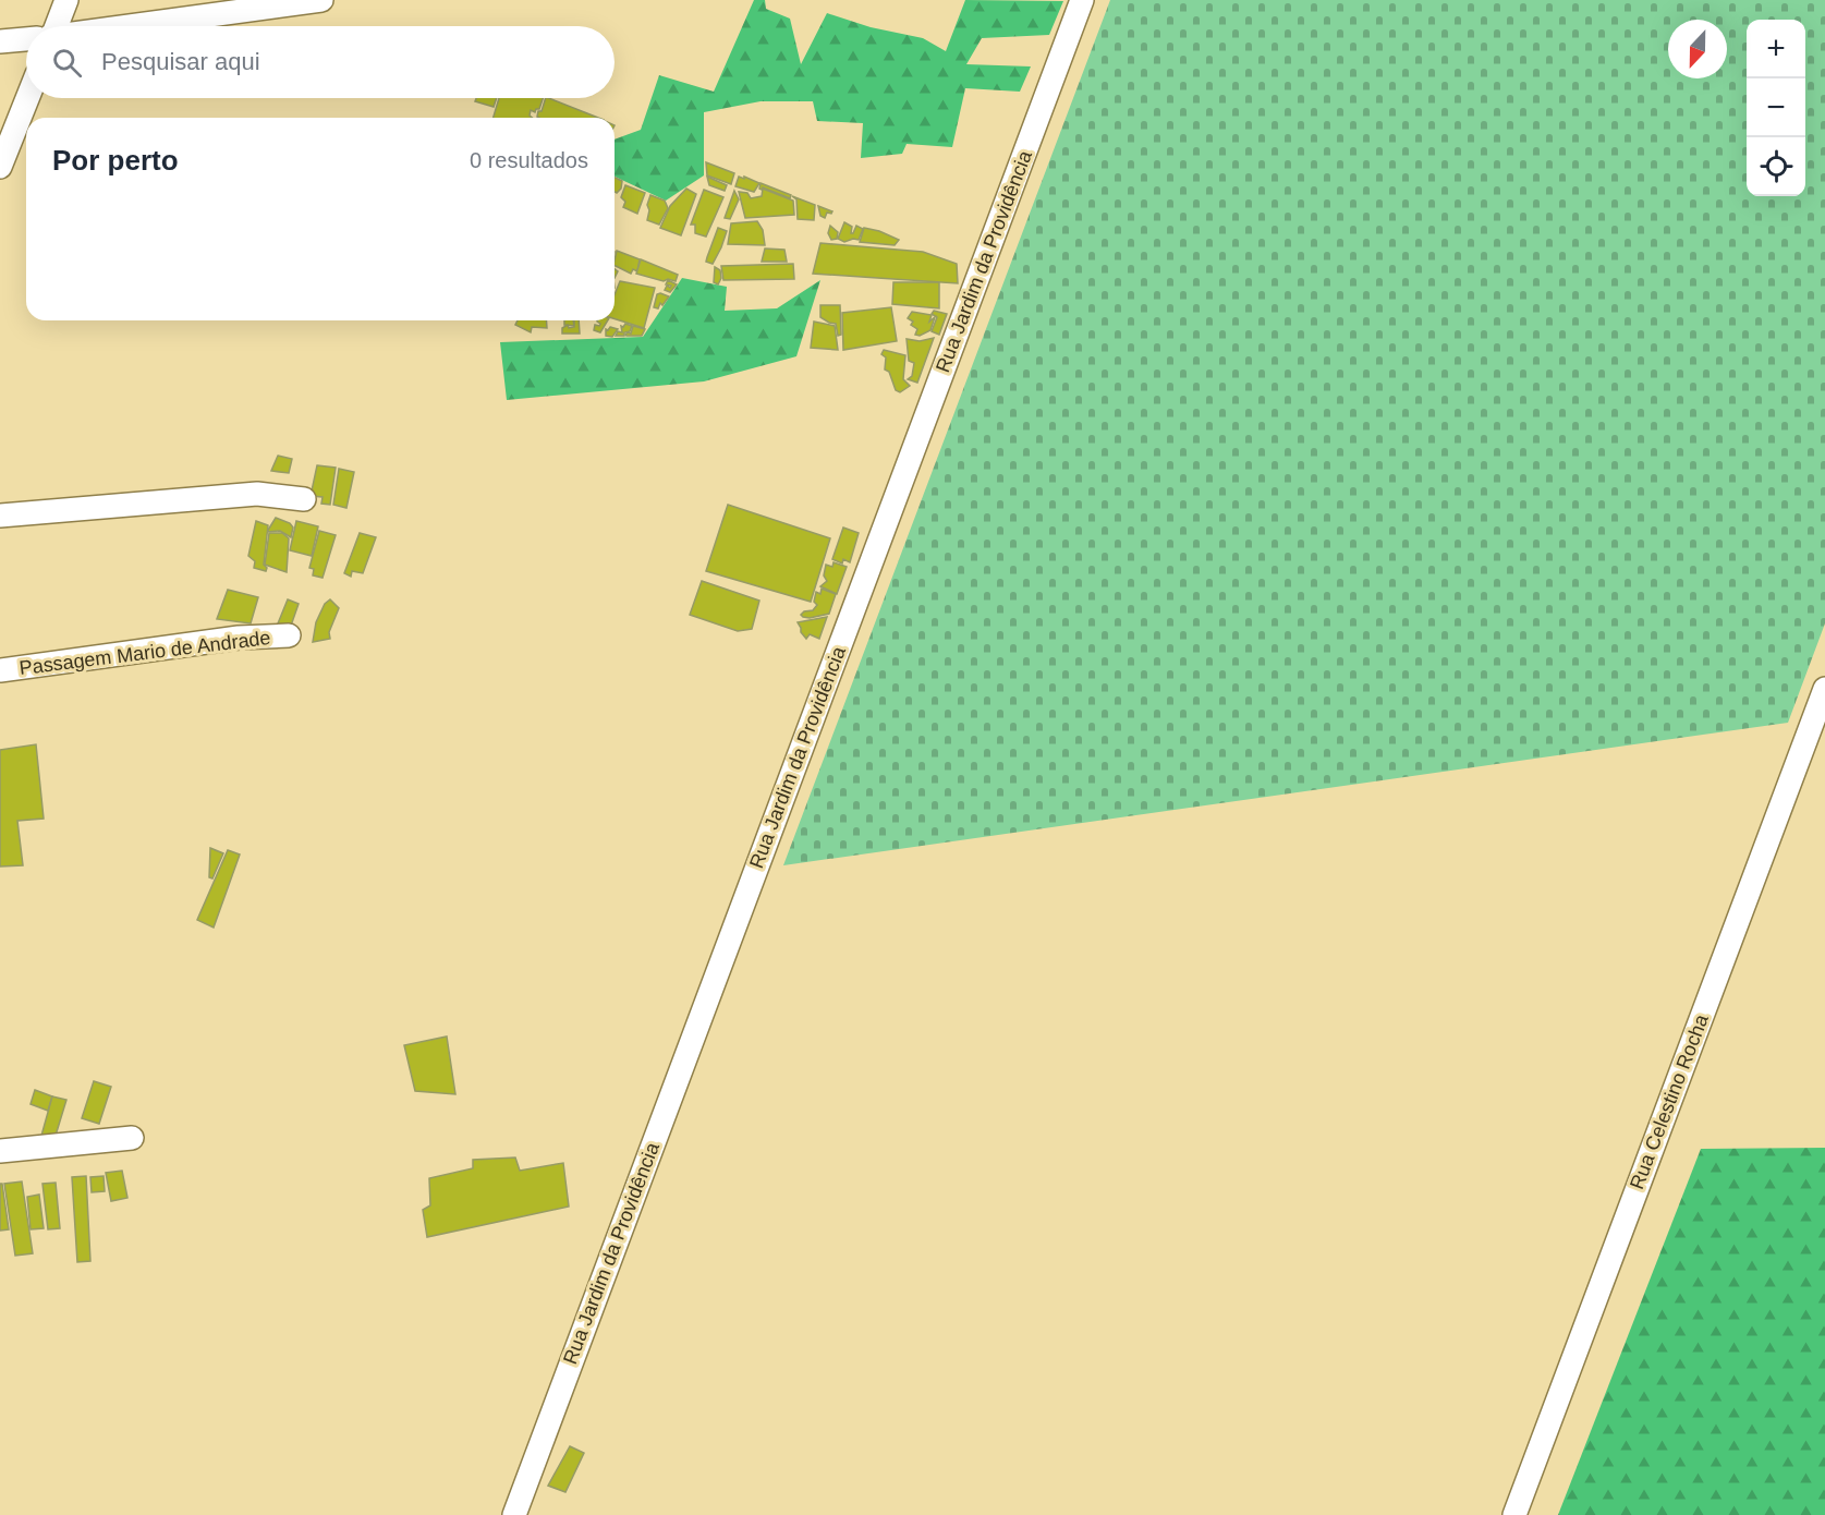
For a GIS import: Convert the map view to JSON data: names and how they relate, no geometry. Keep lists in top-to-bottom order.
{
  "streets": {
    "street": ["Rua Jardim da Providência", "Passagem Mario de Andrade", "Rua Celestino Rocha"]
  },
  "north": "bottom",
  "page": {
    "map_buttons": ["+", "−"],
    "search": "Pesquisar aqui",
    "heading": ["Por perto", "0 resultados"]
  }
}
